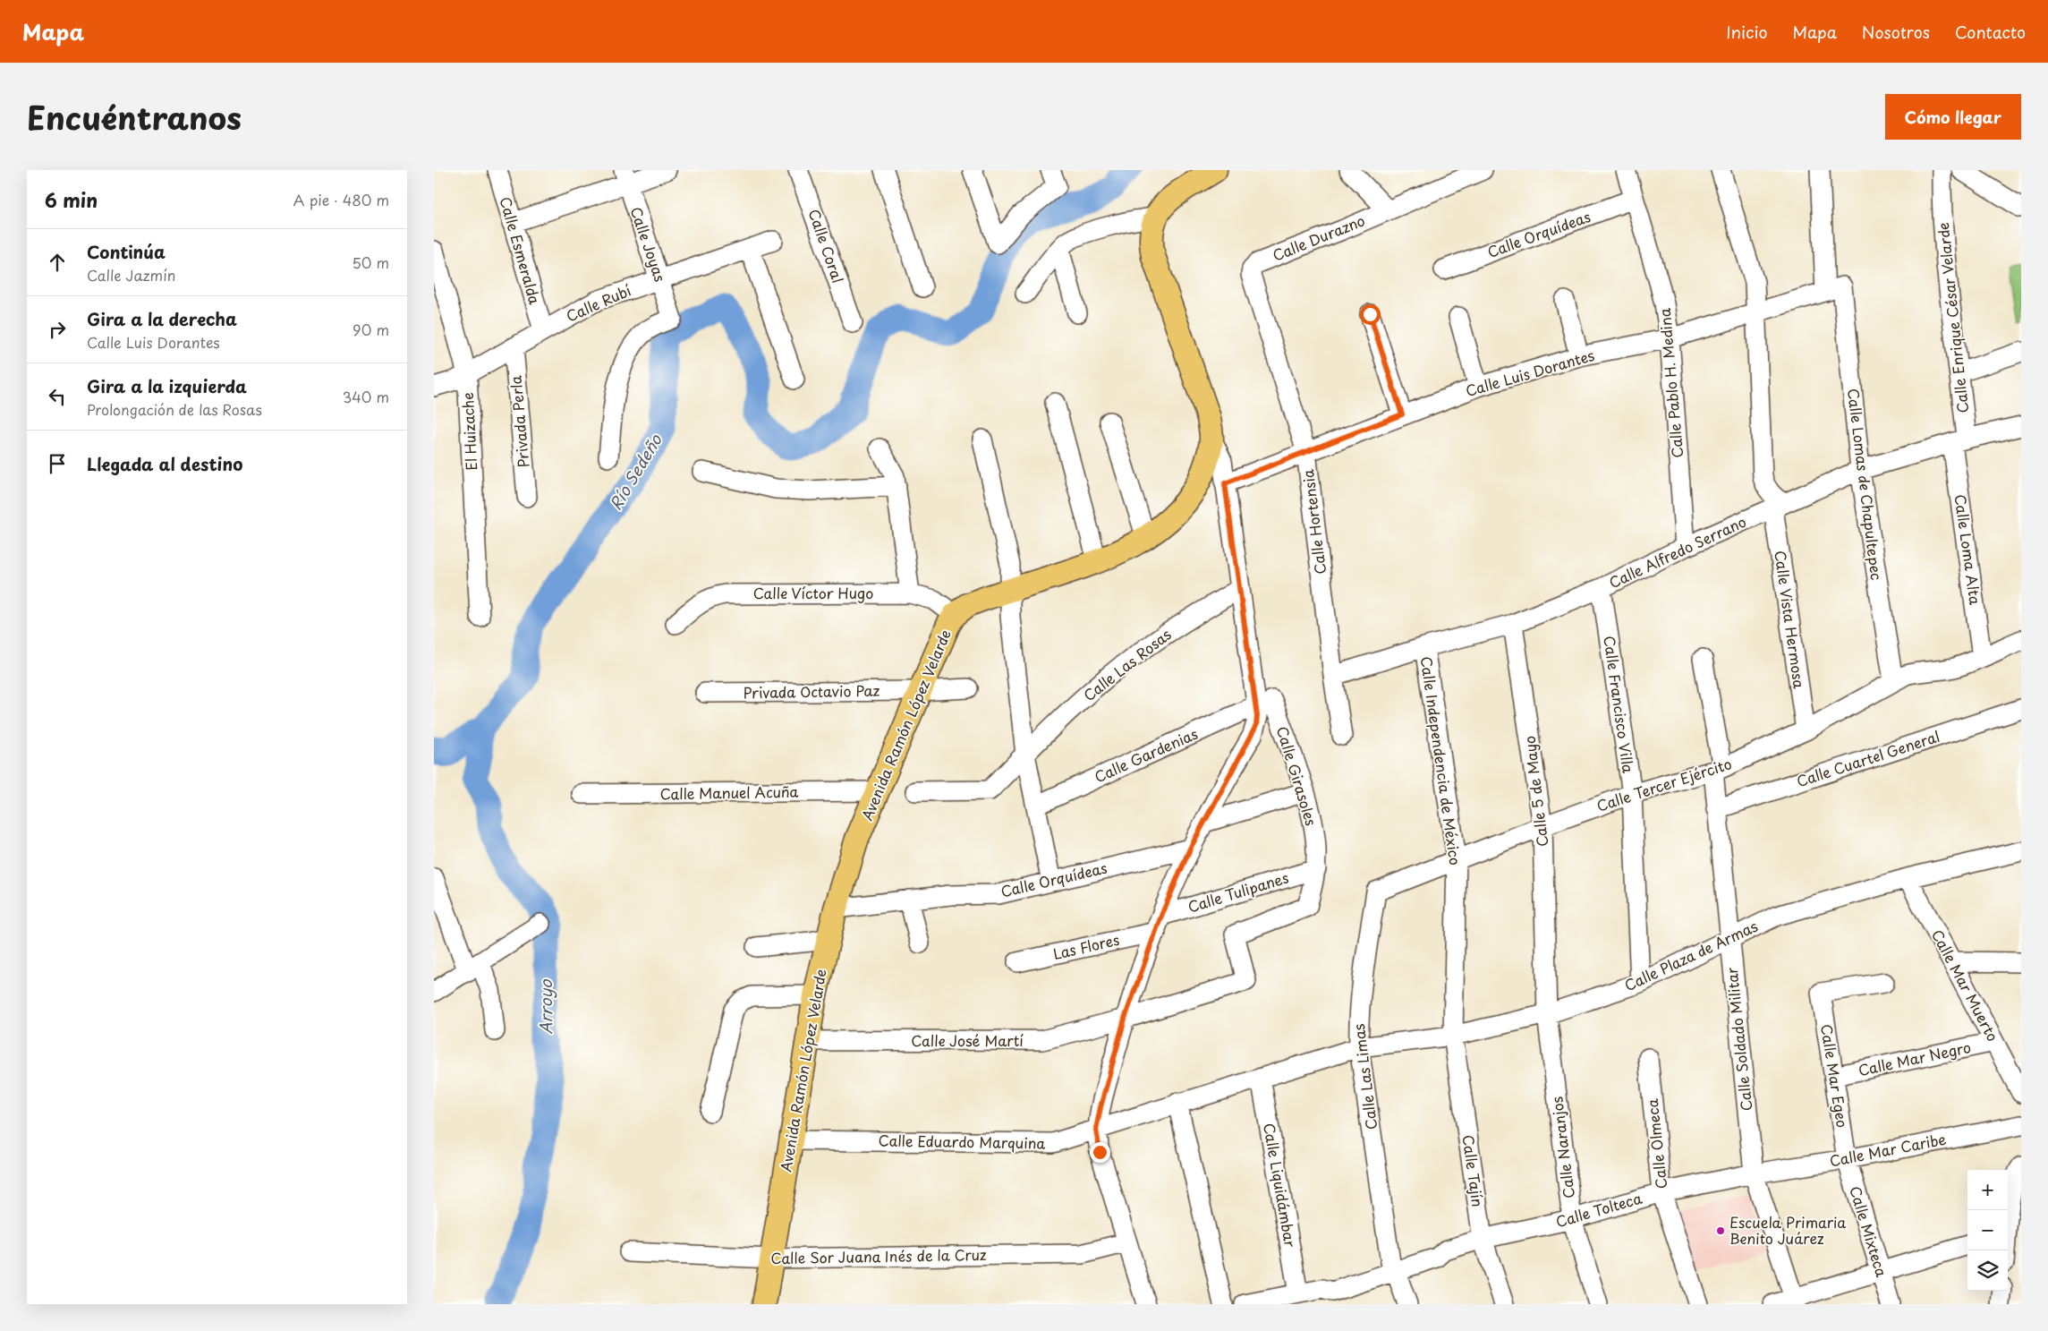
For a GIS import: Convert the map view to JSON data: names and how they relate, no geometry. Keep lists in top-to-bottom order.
{
  "streets": {
    "main road": ["Avenida Ramón López Velarde"],
    "street": [
      "Calle Orquídeas",
      "Calle Durazno",
      "Calle Joyas",
      "Calle Coral",
      "Calle Esmeralda",
      "Calle Rubí",
      "Calle Enrique César Velarde",
      "Calle Luis Dorantes",
      "Calle Pablo H. Medina",
      "Privada Perla",
      "El Huizache",
      "Calle Lomas de Chapultepec",
      "Calle Hortensia",
      "Calle Loma Alta",
      "Calle Alfredo Serrano",
      "Calle Víctor Hugo",
      "Calle Vista Hermosa",
      "Calle Las Rosas",
      "Privada Octavio Paz",
      "Calle Francisco Villa",
      "Calle Gardenias",
      "Calle Cuartel General",
      "Calle Independencia de México",
      "Calle Girasoles",
      "Calle Tercer Ejército",
      "Calle 5 de Mayo",
      "Calle Manuel Acuña",
      "Calle Tulipanes",
      "Las Flores",
      "Calle Plaza de Armas",
      "Calle Mar Muerto",
      "Calle Soldado Militar",
      "Calle José Martí",
      "Calle Mar Negro",
      "Calle Mar Egeo",
      "Calle Las Limas",
      "Calle Eduardo Marquina",
      "Calle Olmeca",
      "Calle Naranjos",
      "Calle Mar Caribe",
      "Calle Tajín",
      "Calle Liquidámbar",
      "Calle Tolteca",
      "Calle Mixteca",
      "Calle Sor Juana Inés de la Cruz"
    ]
  },
  "crossings": [
    ["Calle Orquídeas", "Calle Pablo H. Medina"],
    ["Calle Orquídeas", "Avenida Ramón López Velarde"],
    ["Calle Durazno", "Calle Hortensia"],
    ["Calle Joyas", "Calle Rubí"],
    ["Calle Esmeralda", "Calle Rubí"],
    ["Calle Rubí", "Privada Perla"],
    ["Calle Rubí", "El Huizache"],
    ["Calle Enrique César Velarde", "Calle Loma Alta"],
    ["Calle Enrique César Velarde", "Calle Alfredo Serrano"],
    ["Calle Luis Dorantes", "Calle Pablo H. Medina"],
    ["Calle Luis Dorantes", "Calle Lomas de Chapultepec"],
    ["Calle Luis Dorantes", "Calle Hortensia"],
    ["Calle Pablo H. Medina", "Calle Alfredo Serrano"],
    ["Calle Lomas de Chapultepec", "Calle Alfredo Serrano"],
    ["Calle Lomas de Chapultepec", "Calle Tercer Ejército"],
    ["Calle Hortensia", "Calle Alfredo Serrano"],
    ["Calle Loma Alta", "Calle Alfredo Serrano"],
    ["Calle Loma Alta", "Calle Tercer Ejército"],
    ["Calle Alfredo Serrano", "Calle Vista Hermosa"],
    ["Calle Alfredo Serrano", "Calle Francisco Villa"],
    ["Calle Alfredo Serrano", "Calle Independencia de México"],
    ["Calle Alfredo Serrano", "Calle 5 de Mayo"],
    ["Calle Víctor Hugo", "Avenida Ramón López Velarde"],
    ["Calle Vista Hermosa", "Calle Tercer Ejército"],
    ["Privada Octavio Paz", "Avenida Ramón López Velarde"],
    ["Calle Francisco Villa", "Calle Tercer Ejército"],
    ["Calle Francisco Villa", "Calle Plaza de Armas"],
    ["Avenida Ramón López Velarde", "Calle Manuel Acuña"],
    ["Avenida Ramón López Velarde", "Calle José Martí"],
    ["Avenida Ramón López Velarde", "Calle Eduardo Marquina"],
    ["Avenida Ramón López Velarde", "Calle Sor Juana Inés de la Cruz"],
    ["Calle Gardenias", "Calle Girasoles"],
    ["Calle Cuartel General", "Calle Soldado Militar"],
    ["Calle Independencia de México", "Calle Tercer Ejército"],
    ["Calle Independencia de México", "Calle Plaza de Armas"],
    ["Calle Independencia de México", "Calle Tajín"],
    ["Calle Girasoles", "Calle Tulipanes"],
    ["Calle Girasoles", "Calle José Martí"],
    ["Calle Tercer Ejército", "Calle 5 de Mayo"],
    ["Calle Tercer Ejército", "Calle Soldado Militar"],
    ["Calle Tercer Ejército", "Calle Las Limas"],
    ["Calle 5 de Mayo", "Calle Plaza de Armas"],
    ["Calle 5 de Mayo", "Calle Naranjos"],
    ["Calle Tulipanes", "Las Flores"],
    ["Calle Plaza de Armas", "Calle Mar Muerto"],
    ["Calle Plaza de Armas", "Calle Soldado Militar"],
    ["Calle Plaza de Armas", "Calle Las Limas"],
    ["Calle Plaza de Armas", "Calle Eduardo Marquina"],
    ["Calle Plaza de Armas", "Calle Naranjos"],
    ["Calle Plaza de Armas", "Calle Tajín"],
    ["Calle Mar Muerto", "Calle Mar Negro"],
    ["Calle Soldado Militar", "Calle Mar Caribe"],
    ["Calle Soldado Militar", "Calle Tolteca"],
    ["Calle Mar Negro", "Calle Mar Egeo"],
    ["Calle Mar Egeo", "Calle Mar Caribe"],
    ["Calle Mar Egeo", "Calle Mixteca"],
    ["Calle Las Limas", "Calle Eduardo Marquina"],
    ["Calle Las Limas", "Calle Tolteca"],
    ["Calle Eduardo Marquina", "Calle Liquidámbar"],
    ["Calle Olmeca", "Calle Tolteca"],
    ["Calle Naranjos", "Calle Tolteca"],
    ["Calle Mar Caribe", "Calle Tolteca"],
    ["Calle Mar Caribe", "Calle Mixteca"],
    ["Calle Tajín", "Calle Tolteca"],
    ["Calle Liquidámbar", "Calle Tolteca"]
  ],
  "water": ["Río Sedeño", "Arroyo"],
  "places": ["Escuela Primaria Benito Juárez"],
  "page": {
    "header": "Mapa",
    "nav": [
      "Inicio",
      "Mapa",
      "Nosotros",
      "Contacto"
    ],
    "title": "Encuéntranos",
    "buttons": "Cómo llegar",
    "heading": ["6 min", "A pie · 480 m"],
    "list": [
      ["Continúa", "Calle Jazmín", "50 m"],
      ["Gira a la derecha", "Calle Luis Dorantes", "90 m"],
      ["Gira a la izquierda", "Prolongación de las Rosas", "340 m"],
      "Llegada al destino"
    ],
    "map_buttons": ["+", "−"]
  }
}
